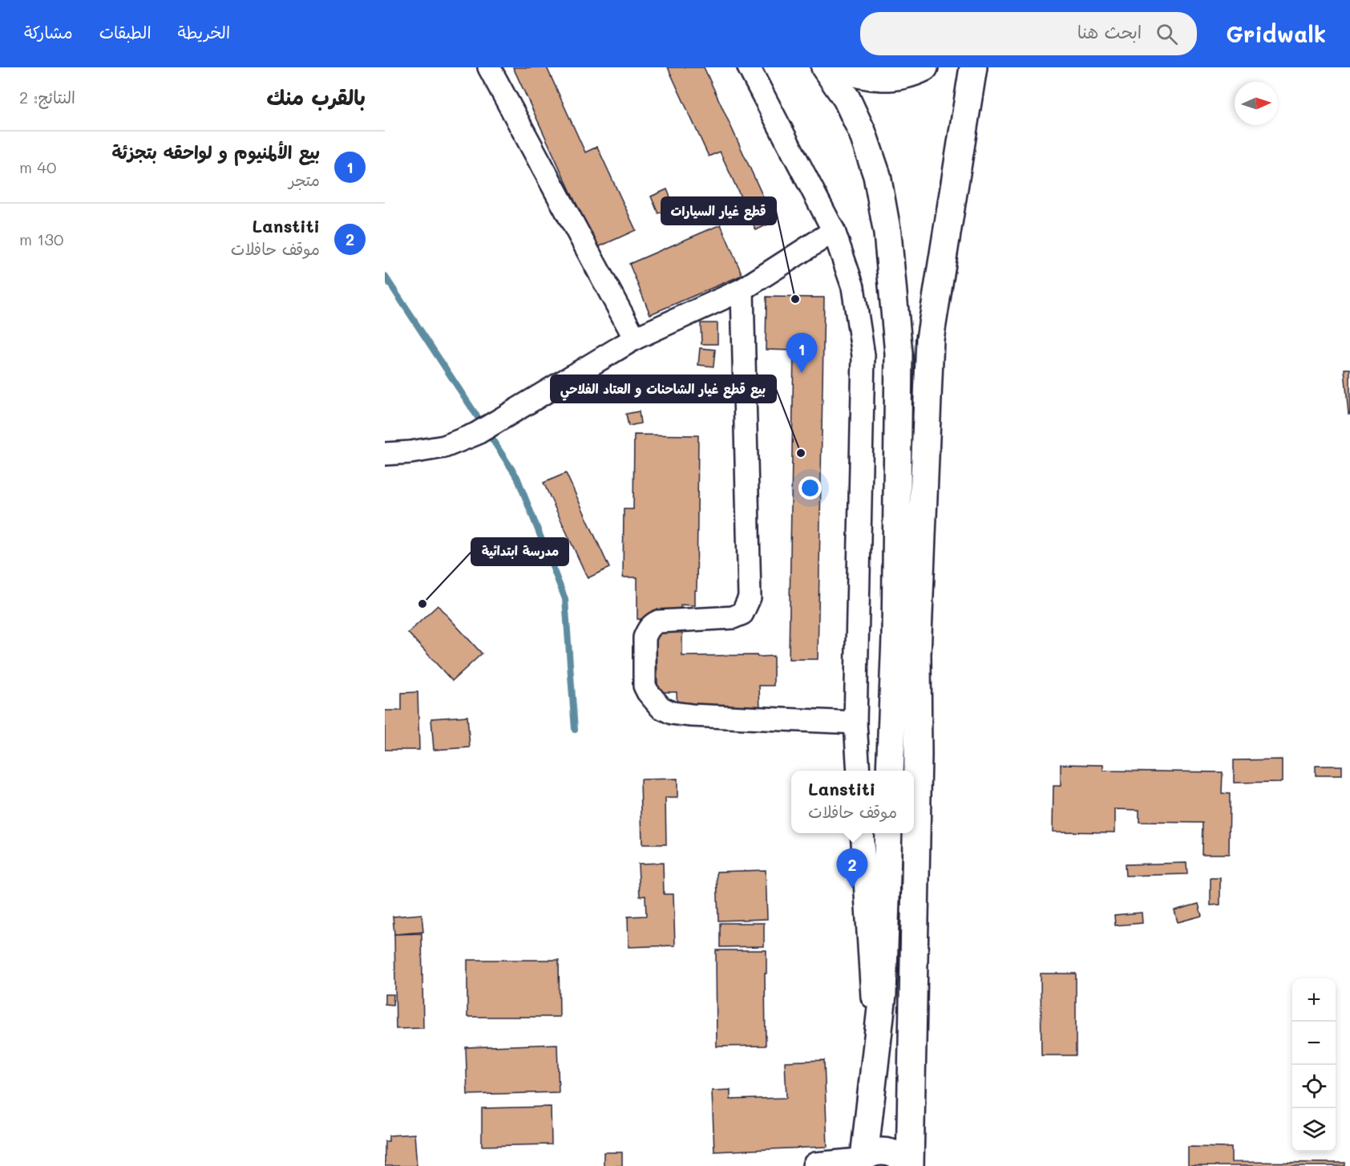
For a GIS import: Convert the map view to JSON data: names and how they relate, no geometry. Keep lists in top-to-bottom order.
{
  "places": ["قطع غيار السيارات", "بيع قطع غيار الشاحنات و العتاد الفلاحي", "مدرسة ابتدائية"],
  "north": "right",
  "page": {
    "header": "Gridwalk",
    "search": "ابحث هنا",
    "nav": ["الخريطة", "الطبقات", "مشاركة"],
    "heading": ["بالقرب منك", "النتائج: 2"],
    "list": [
      {
        "mark": "1",
        "name": "بيع الألمنيوم و لواحقه بتجزئة",
        "note": "متجر",
        "value": "40 m"
      },
      {
        "mark": "2",
        "name": "Lanstiti",
        "note": "موقف حافلات",
        "value": "130 m"
      }
    ],
    "pins": ["1", "2"],
    "popup": ["Lanstiti", "موقف حافلات"],
    "map_buttons": ["+", "−"]
  }
}
